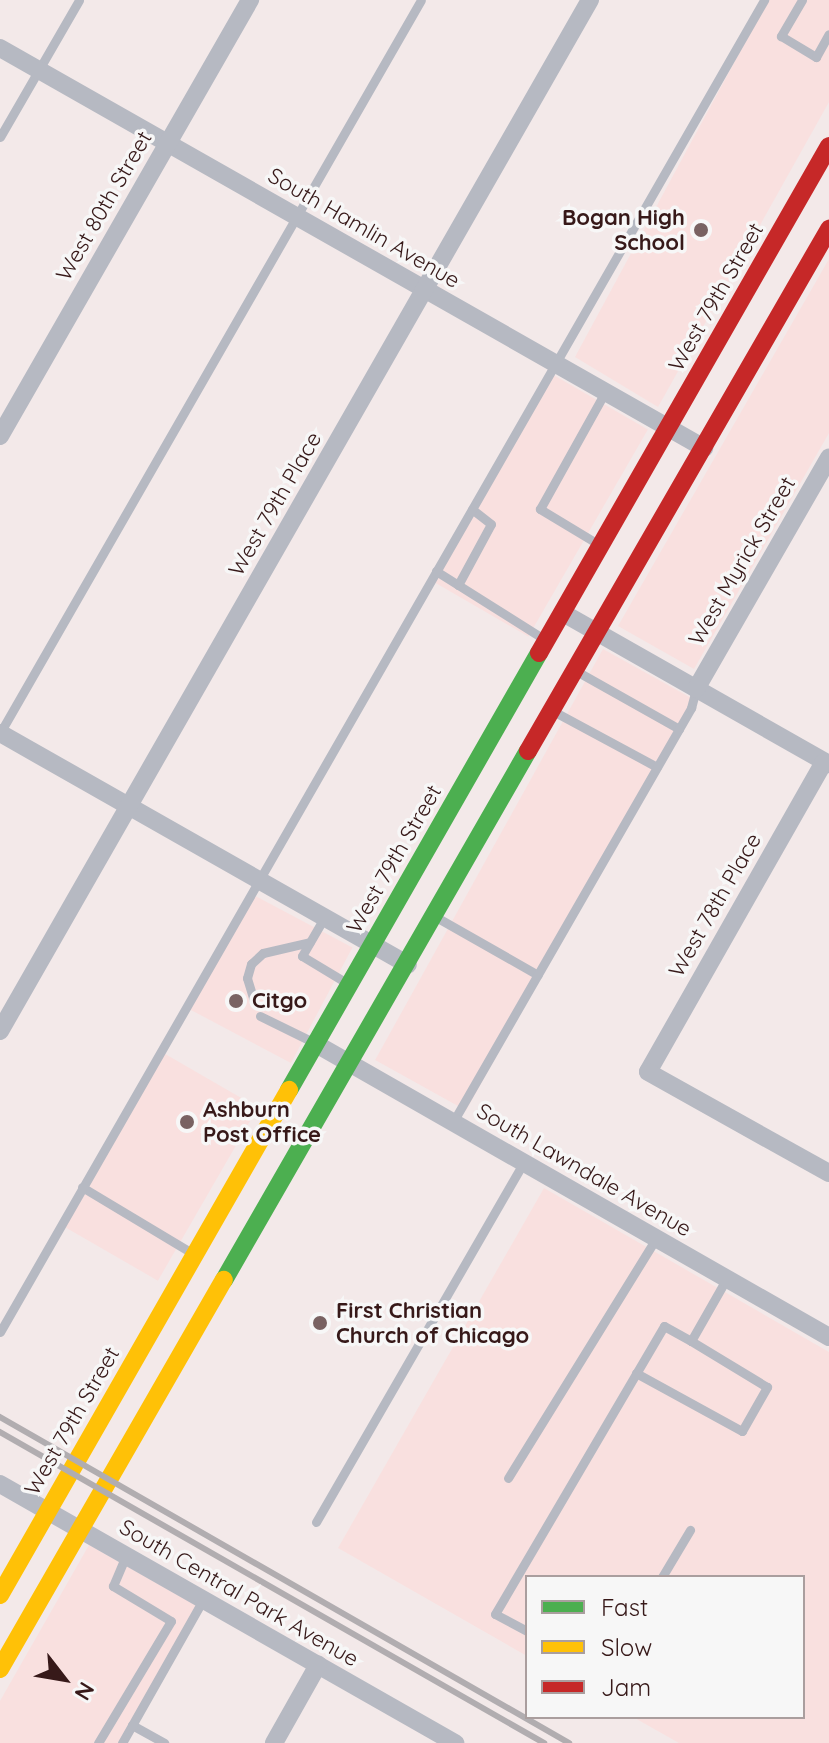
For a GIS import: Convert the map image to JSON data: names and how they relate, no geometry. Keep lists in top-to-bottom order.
{
  "streets": {
    "main road": ["West 79th Street"],
    "street": [
      "West 80th Street",
      "South Hamlin Avenue",
      "West 79th Place",
      "West Myrick Street",
      "West 78th Place",
      "South Lawndale Avenue",
      "South Central Park Avenue"
    ]
  },
  "crossings": [
    ["West 80th Street", "South Hamlin Avenue"],
    ["South Hamlin Avenue", "West 79th Street"],
    ["South Hamlin Avenue", "West 79th Place"],
    ["West 79th Street", "South Lawndale Avenue"],
    ["West 79th Street", "South Central Park Avenue"]
  ],
  "places": [
    "Bogan High School",
    "Citgo",
    "Ashburn Post Office",
    "First Christian Church of Chicago"
  ],
  "legend": ["Fast", "Slow", "Jam"],
  "north": "bottom right"
}
